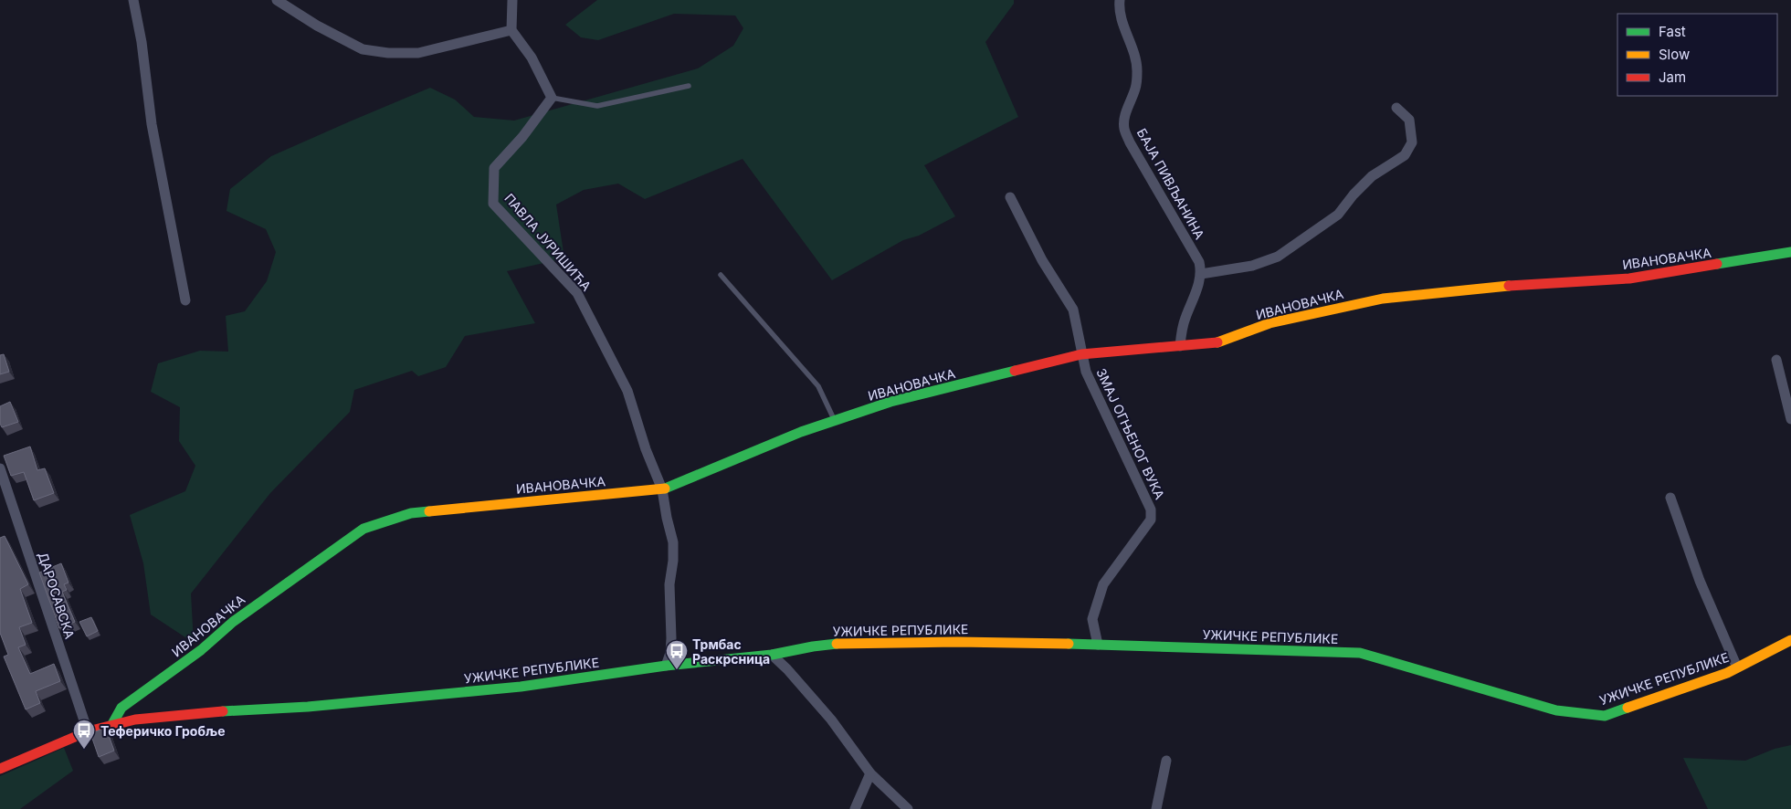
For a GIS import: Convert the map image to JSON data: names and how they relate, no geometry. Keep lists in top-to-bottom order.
{
  "streets": {
    "street": [
      "БАЈА ПИВЉАНИНА",
      "ПАВЛА ЈУРИШИЋА",
      "ИВАНОВАЧКА",
      "ЗМАЈ ОГЊЕНОГ ВУКА",
      "ДАРОСАВСКА",
      "УЖИЧКЕ РЕПУБЛИКЕ"
    ]
  },
  "crossings": [
    ["ПАВЛА ЈУРИШИЋА", "ИВАНОВАЧКА"],
    ["ПАВЛА ЈУРИШИЋА", "УЖИЧКЕ РЕПУБЛИКЕ"],
    ["ИВАНОВАЧКА", "ЗМАЈ ОГЊЕНОГ ВУКА"],
    ["ИВАНОВАЧКА", "УЖИЧКЕ РЕПУБЛИКЕ"],
    ["ЗМАЈ ОГЊЕНОГ ВУКА", "УЖИЧКЕ РЕПУБЛИКЕ"],
    ["ДАРОСАВСКА", "УЖИЧКЕ РЕПУБЛИКЕ"]
  ],
  "places": {
    "bus stop": ["Трмбас Раскрсница", "Теферичко Гробље"]
  },
  "legend": ["Fast", "Slow", "Jam"]
}
